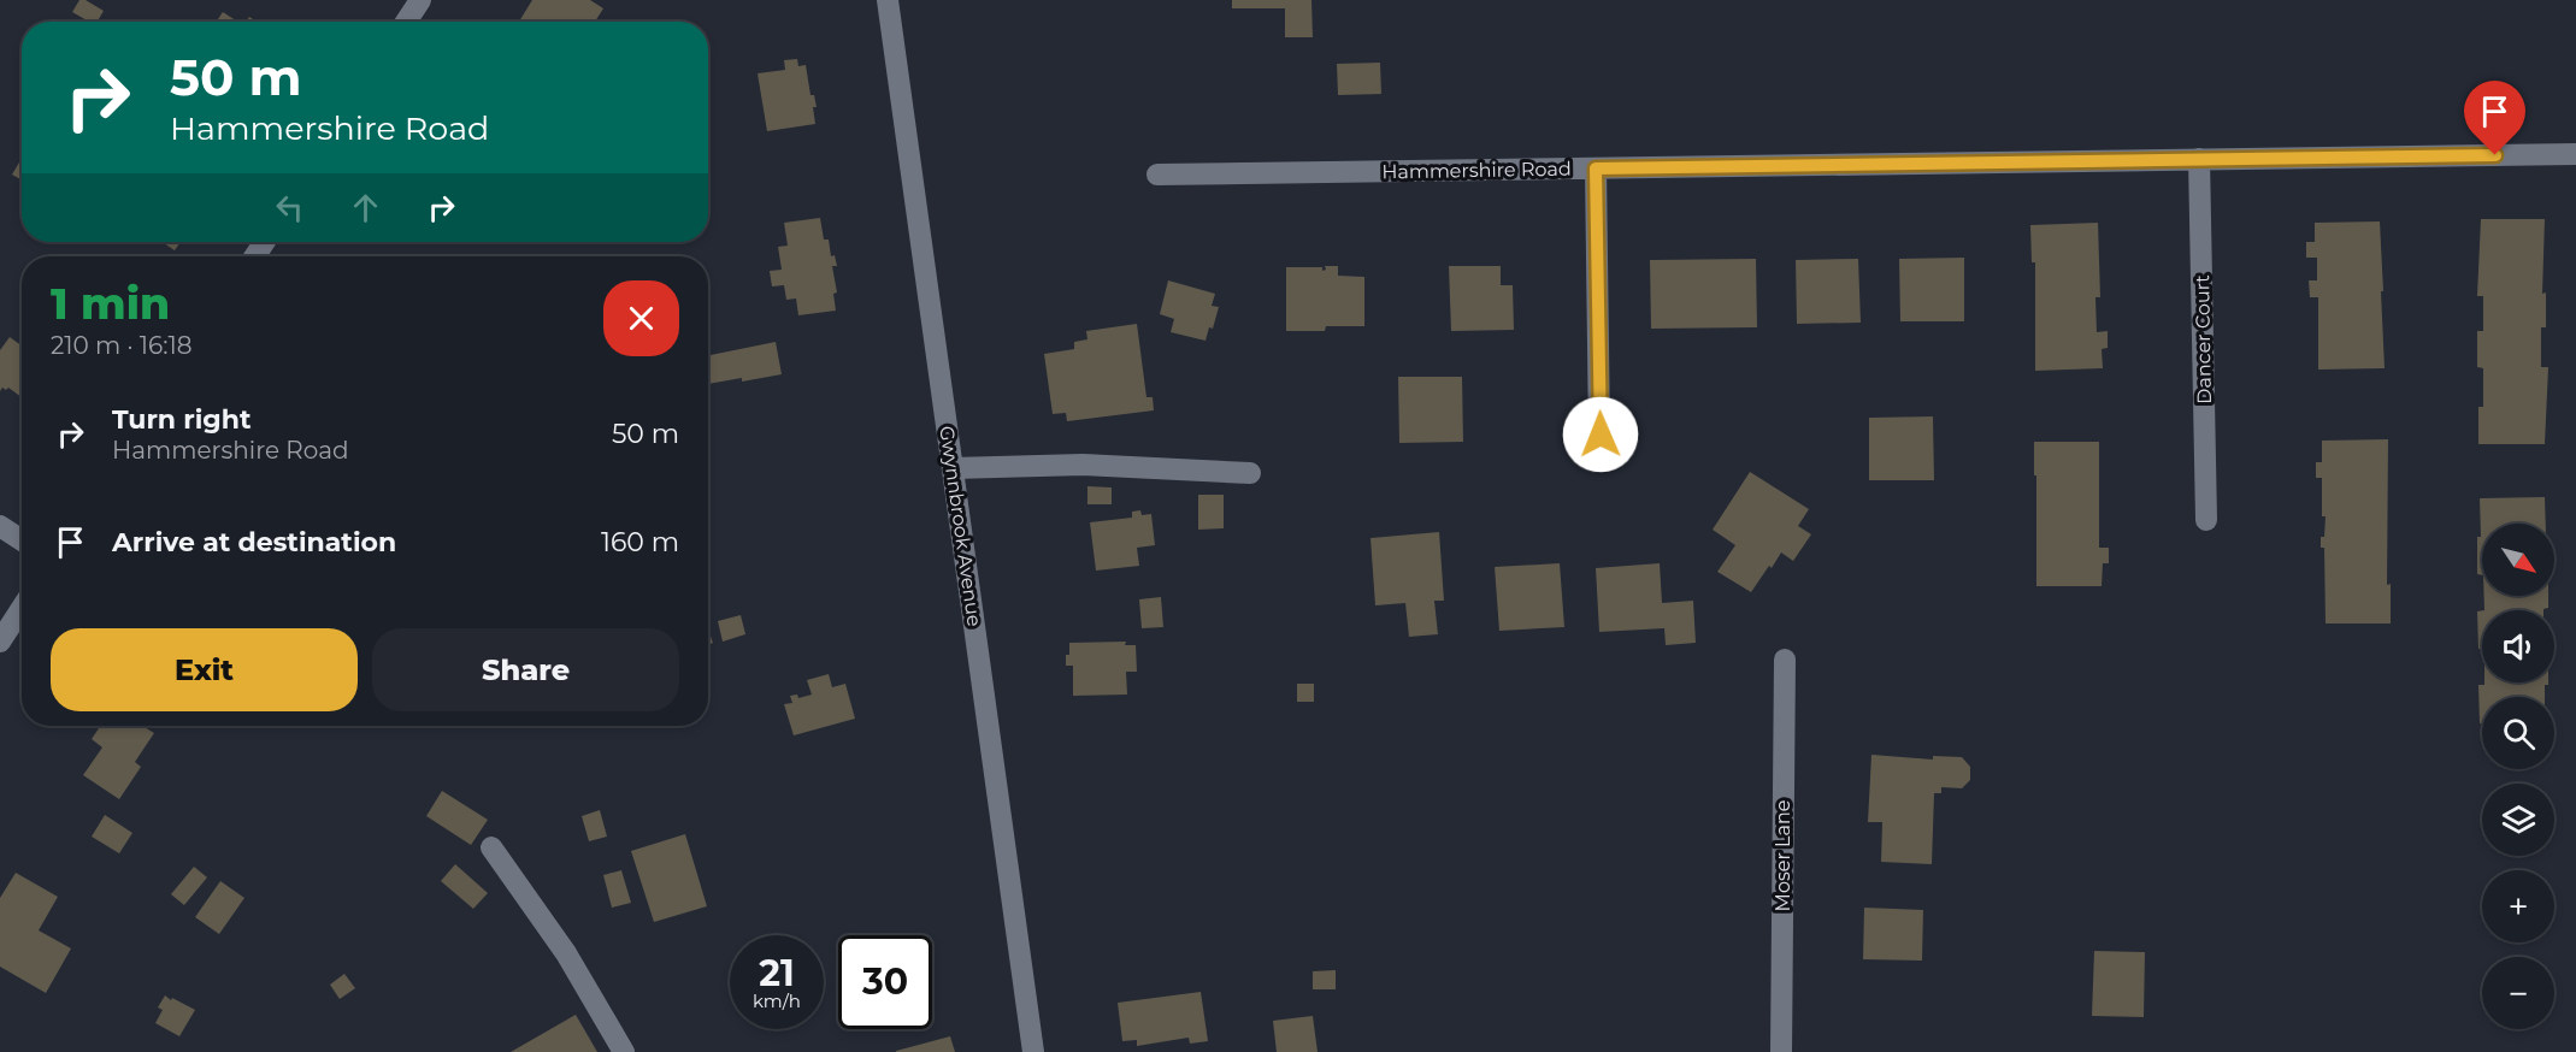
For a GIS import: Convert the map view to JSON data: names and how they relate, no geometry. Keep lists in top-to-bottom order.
{
  "streets": {
    "street": [
      "Hammershire Road",
      "Dancer Court",
      "Gwynnbrook Avenue",
      "Moser Lane"
    ]
  },
  "crossings": [
    ["Hammershire Road", "Dancer Court"]
  ],
  "north": "bottom right",
  "page": {
    "turn": ["50 m", "Hammershire Road"],
    "heading": ["1 min", "210 m · 16:18"],
    "list": [
      {
        "name": "Turn right",
        "note": "Hammershire Road",
        "value": "50 m"
      },
      {
        "name": "Arrive at destination",
        "value": "160 m"
      }
    ],
    "map_buttons": ["+", "−"],
    "buttons": ["Exit", "Share"],
    "speed": "21 km/h",
    "limit": "30"
  }
}
